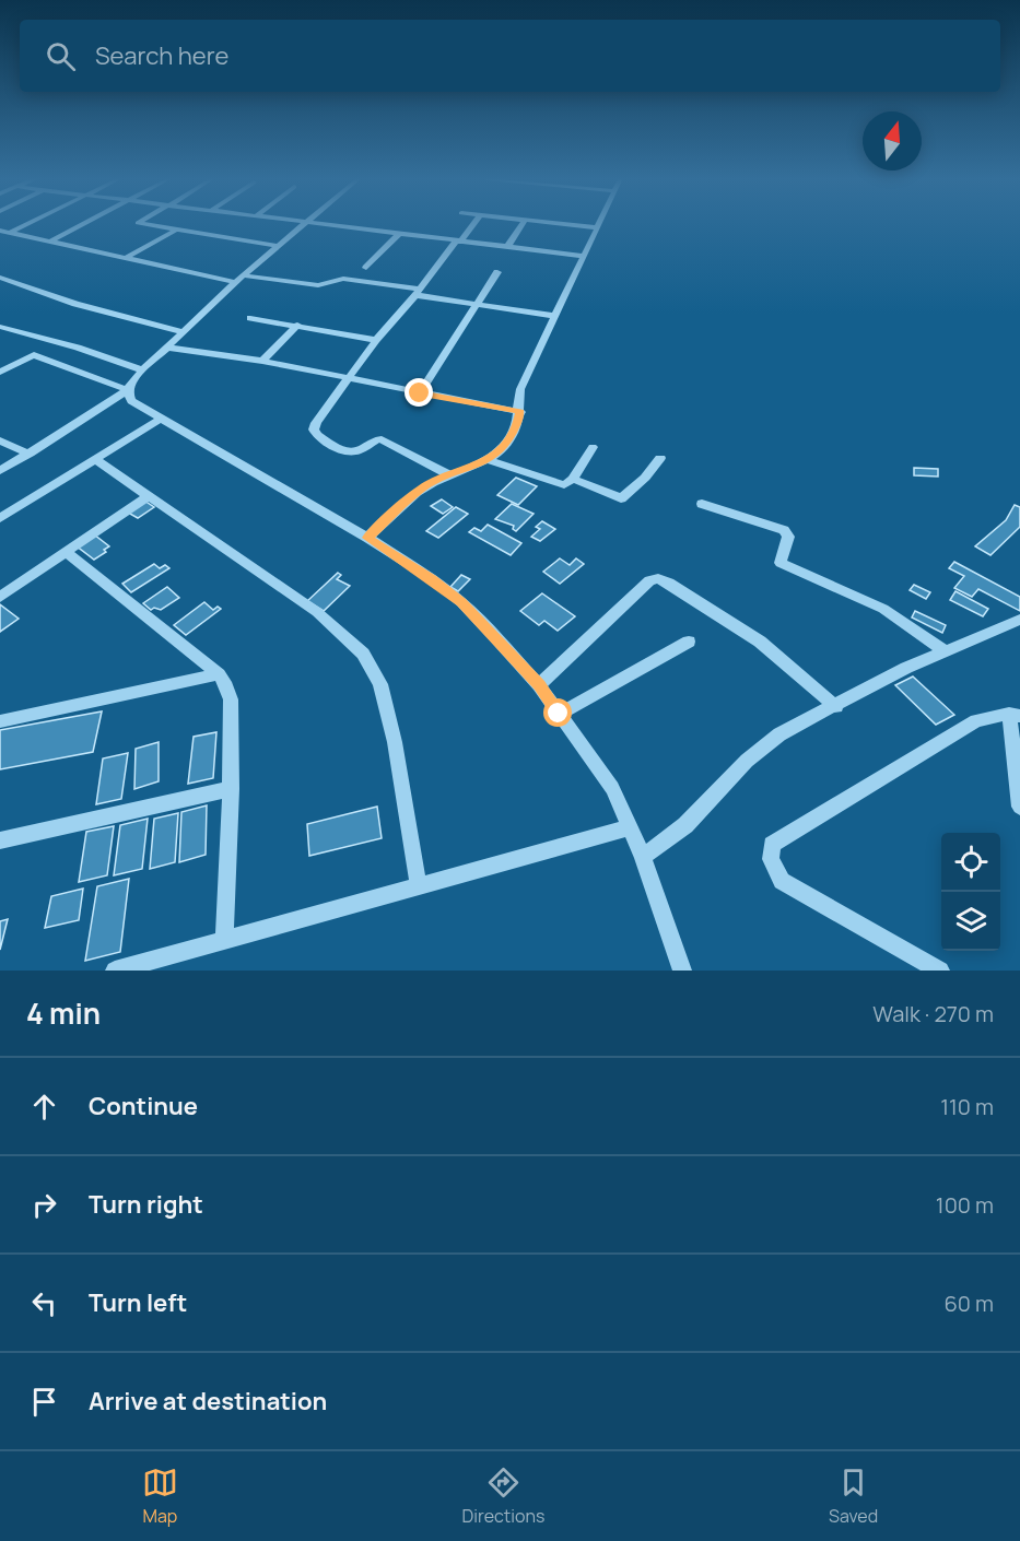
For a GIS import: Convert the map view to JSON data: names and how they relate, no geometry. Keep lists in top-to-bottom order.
{
  "north": "top",
  "page": {
    "search": "Search here",
    "heading": ["4 min", "Walk · 270 m"],
    "list": [
      ["Continue", "110 m"],
      ["Turn right", "100 m"],
      ["Turn left", "60 m"],
      "Arrive at destination"
    ],
    "nav": ["Map", "Directions", "Saved"]
  }
}
